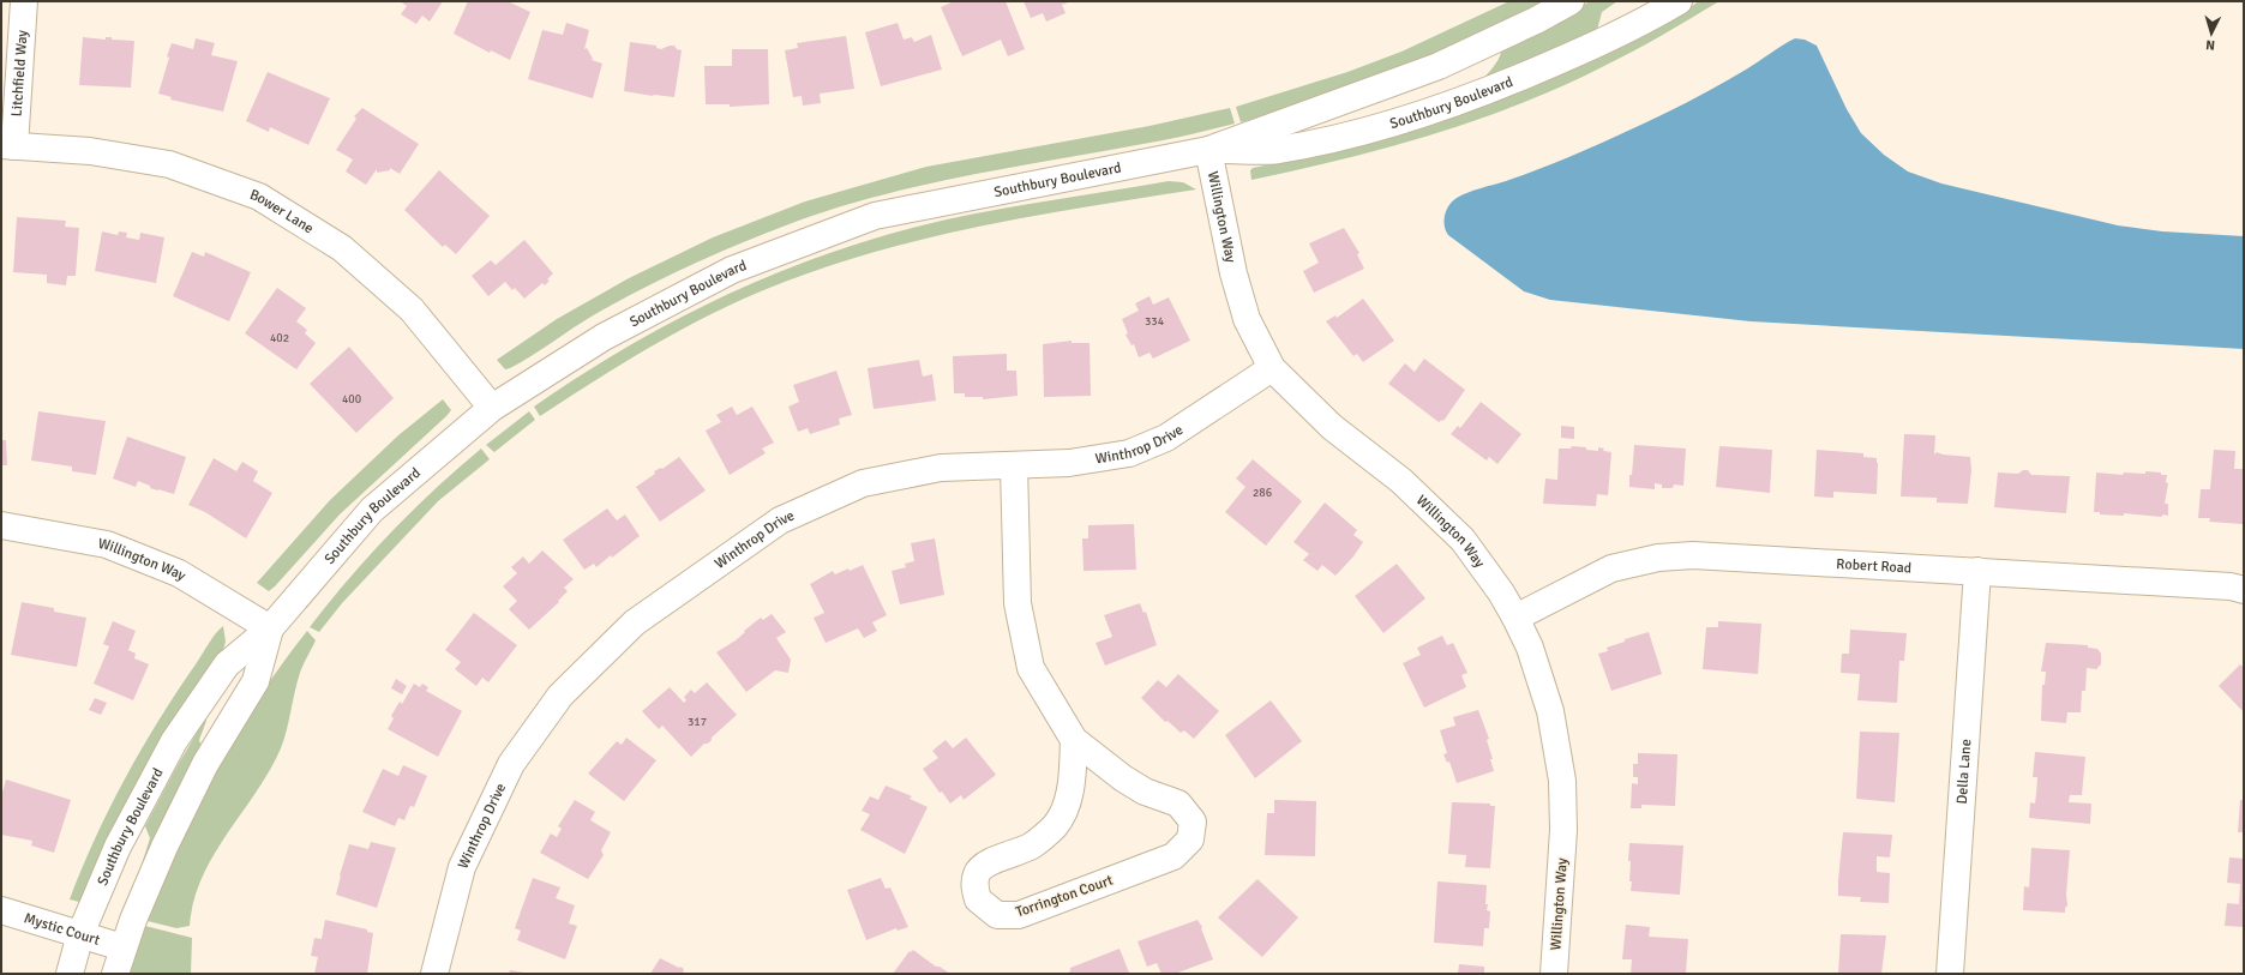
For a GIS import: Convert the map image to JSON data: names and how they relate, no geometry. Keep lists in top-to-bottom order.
{
  "streets": {
    "street": [
      "Litchfield Way",
      "Southbury Boulevard",
      "Bower Lane",
      "Willington Way",
      "Winthrop Drive",
      "Robert Road",
      "Della Lane",
      "Torrington Court",
      "Mystic Court"
    ]
  },
  "crossings": [
    ["Litchfield Way", "Bower Lane"],
    ["Southbury Boulevard", "Bower Lane"],
    ["Southbury Boulevard", "Willington Way"],
    ["Southbury Boulevard", "Mystic Court"],
    ["Willington Way", "Winthrop Drive"],
    ["Willington Way", "Robert Road"],
    ["Winthrop Drive", "Torrington Court"],
    ["Robert Road", "Della Lane"]
  ],
  "house_numbers": [
    "334",
    "402",
    "400",
    "286",
    "317"
  ],
  "north": "bottom"
}
